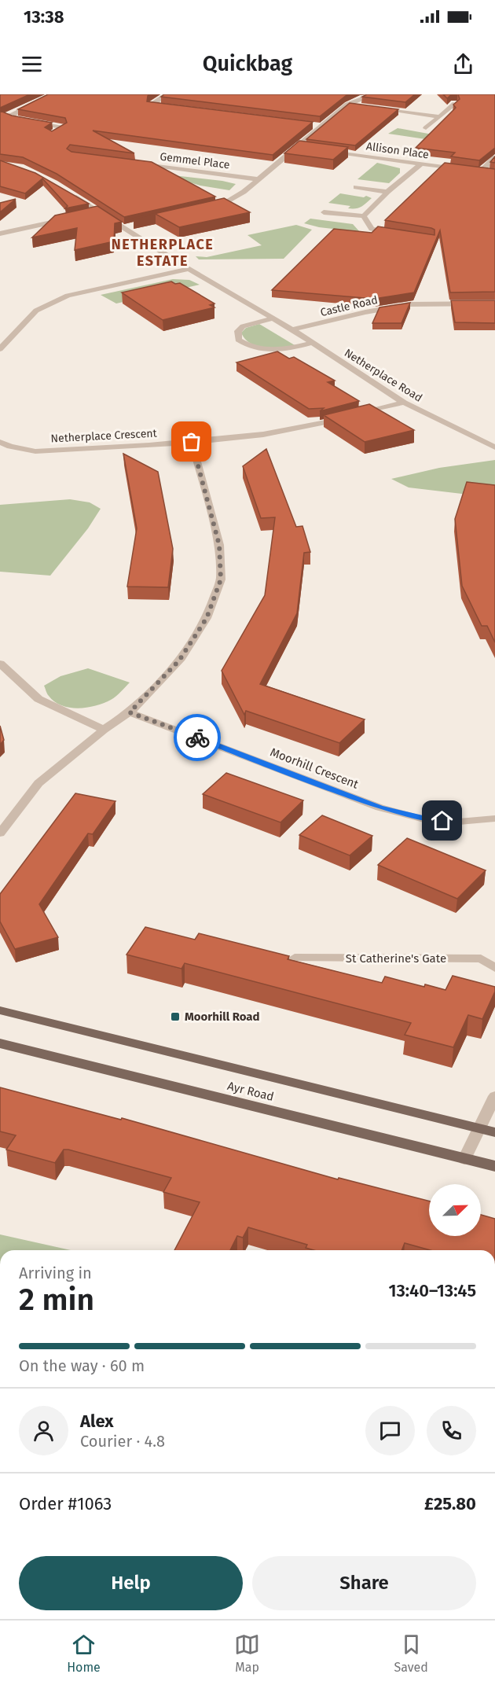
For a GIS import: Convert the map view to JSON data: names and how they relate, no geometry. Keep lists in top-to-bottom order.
{
  "streets": {
    "main road": ["Ayr Road"],
    "street": [
      "Allison Place",
      "Gemmel Place",
      "Castle Road",
      "Netherplace Road",
      "Netherplace Crescent",
      "Moorhill Crescent",
      "St Catherine's Gate"
    ]
  },
  "crossings": [
    ["Castle Road", "Netherplace Road"],
    ["Netherplace Road", "Netherplace Crescent"]
  ],
  "districts": ["NETHERPLACE ESTATE"],
  "places": {
    "transit": ["Moorhill Road"]
  },
  "north": "top right",
  "page": {
    "status": "13:38",
    "header": "Quickbag",
    "heading": ["2 min", "Arriving in", "13:40–13:45"],
    "panel": [
      "Alex",
      "Courier · 4.8",
      "Order #1063",
      "£25.80"
    ],
    "bar": "On the way · 60 m",
    "buttons": ["Help", "Share"],
    "tabs": ["Home", "Map", "Saved"]
  }
}
